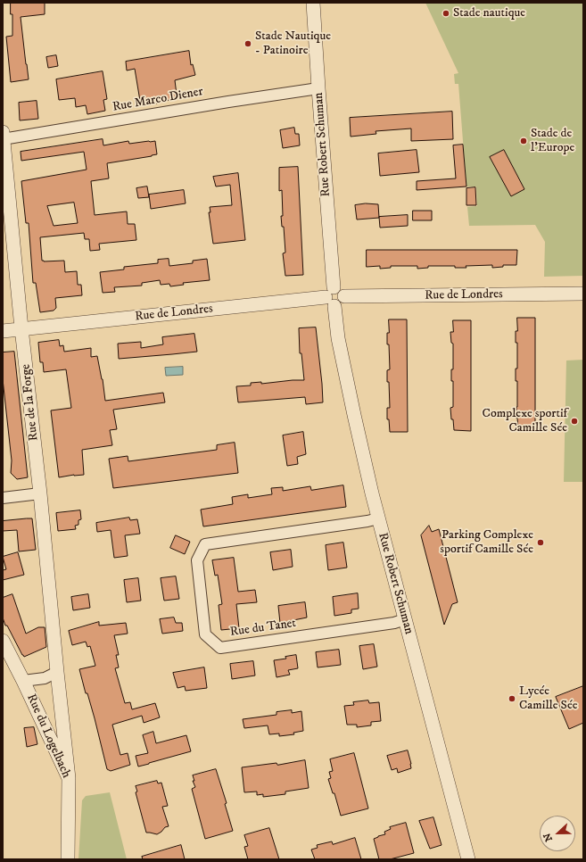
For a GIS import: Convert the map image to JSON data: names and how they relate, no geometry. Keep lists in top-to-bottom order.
{
  "streets": {
    "street": [
      "Rue Marco Diener",
      "Rue Robert Schuman",
      "Rue de Londres",
      "Rue de la Forge",
      "Rue du Tanet",
      "Rue du Logelbach"
    ]
  },
  "crossings": [
    ["Rue Marco Diener", "Rue Robert Schuman"],
    ["Rue Marco Diener", "Rue de la Forge"],
    ["Rue Robert Schuman", "Rue de Londres"],
    ["Rue Robert Schuman", "Rue du Tanet"],
    ["Rue de Londres", "Rue de la Forge"],
    ["Rue de la Forge", "Rue du Logelbach"]
  ],
  "places": [
    "Stade nautique",
    "Stade Nautique - Patinoire",
    "Stade de l'Europe",
    "Complexe sportif Camille Sée",
    "Parking Complexe sportif Camille Sée",
    "Lycée Camille Sée"
  ],
  "north": "left"
}
